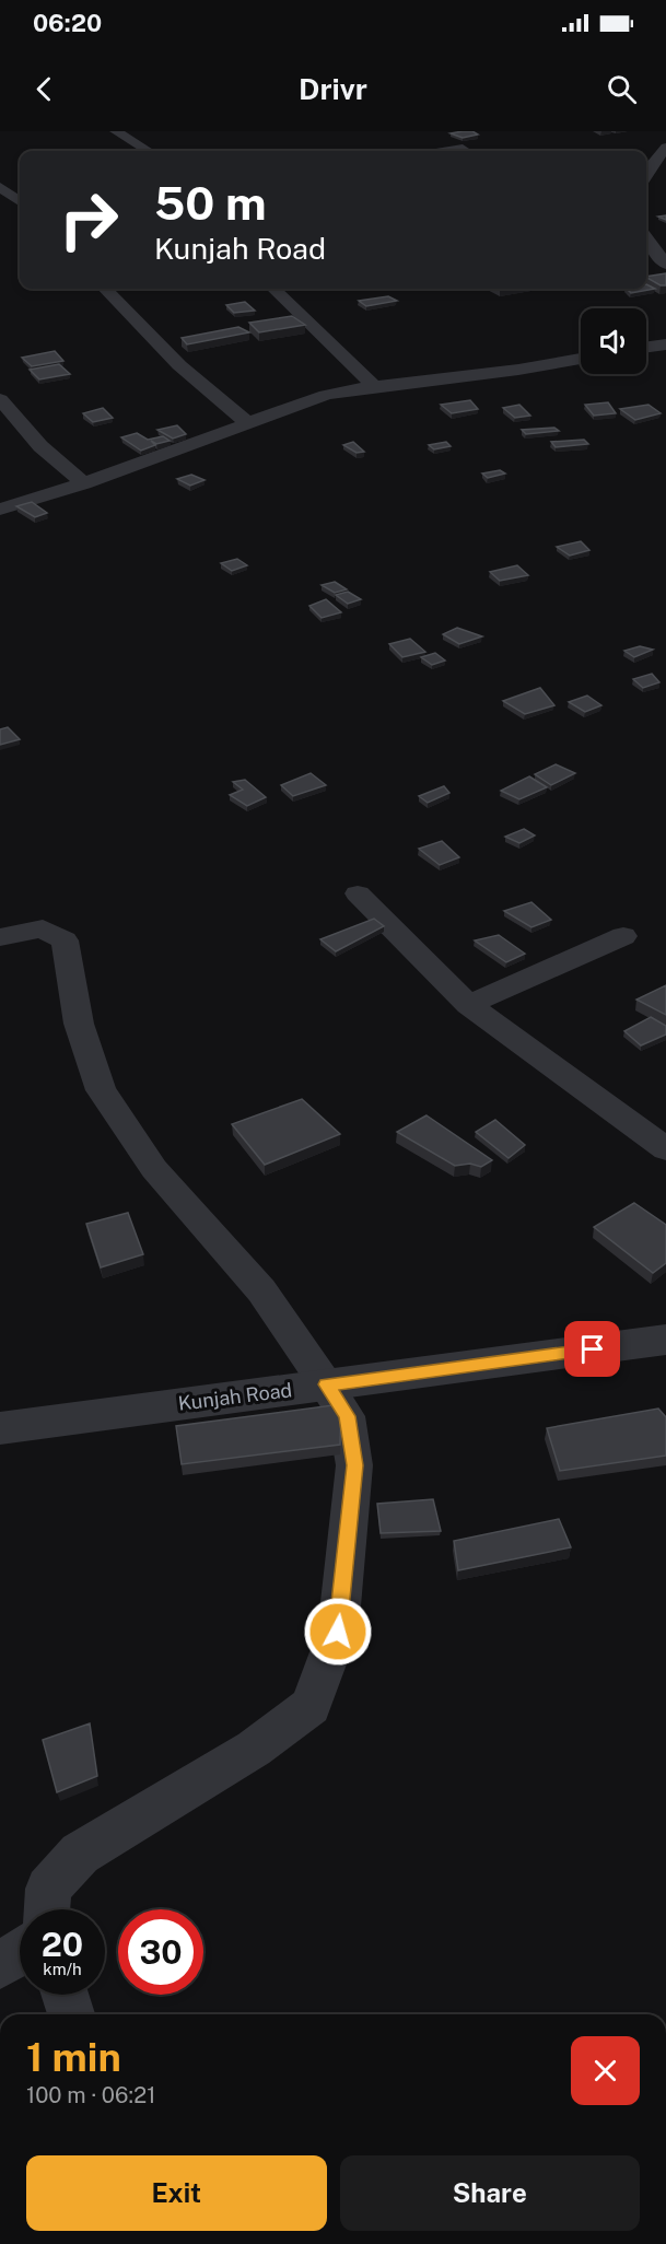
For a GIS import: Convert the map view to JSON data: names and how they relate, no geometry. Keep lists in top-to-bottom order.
{
  "streets": {
    "street": ["Kunjah Road"]
  },
  "page": {
    "status": "06:20",
    "header": "Drivr",
    "turn": ["50 m", "Kunjah Road"],
    "speed": "20 km/h",
    "limit": "30",
    "heading": ["1 min", "100 m · 06:21"],
    "buttons": ["Exit", "Share"]
  }
}
